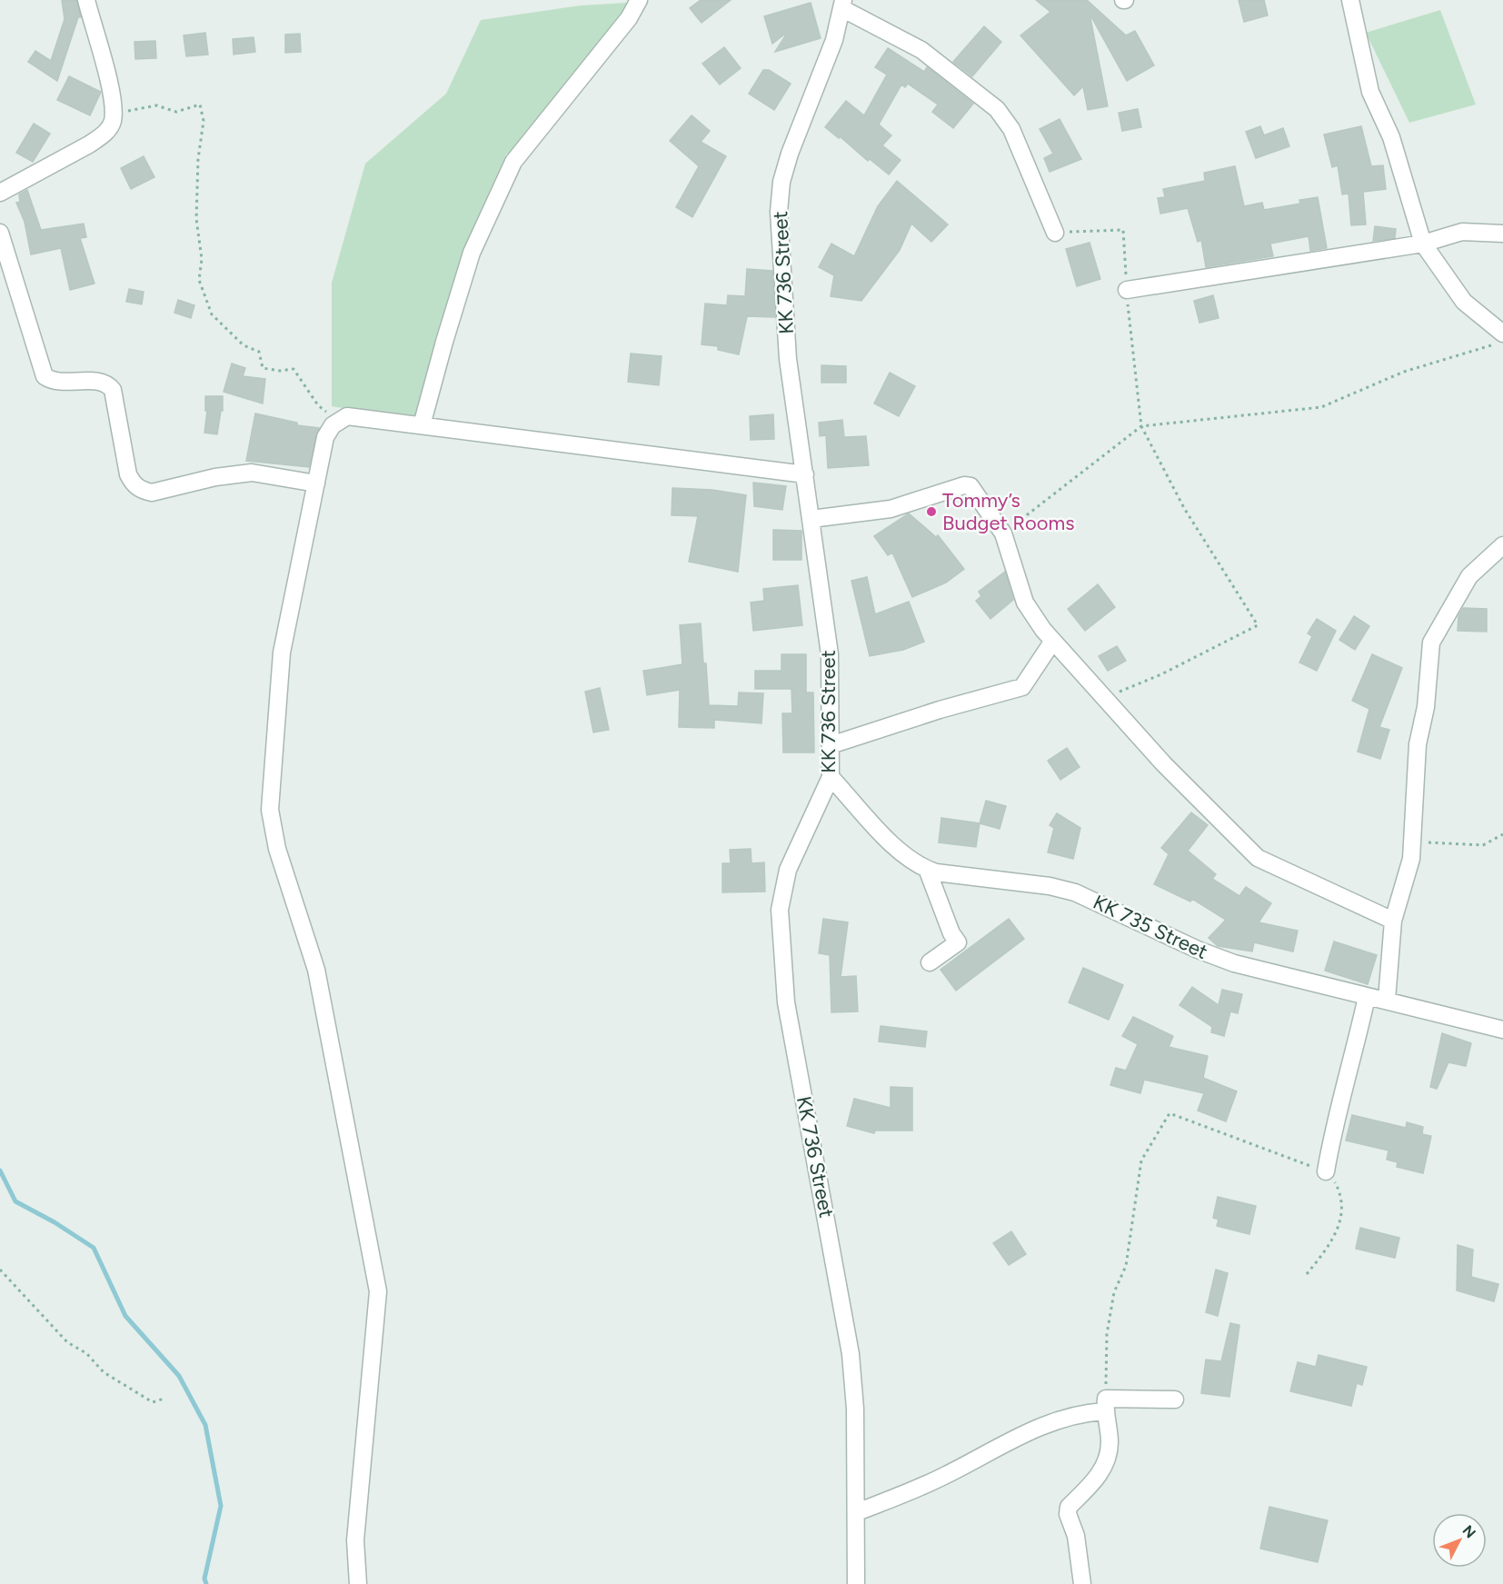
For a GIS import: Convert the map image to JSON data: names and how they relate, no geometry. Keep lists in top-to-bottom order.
{
  "streets": {
    "street": ["KK 736 Street", "KK 735 Street"]
  },
  "crossings": [
    ["KK 736 Street", "KK 735 Street"]
  ],
  "places": ["Tommy’s Budget Rooms"],
  "north": "top right"
}
